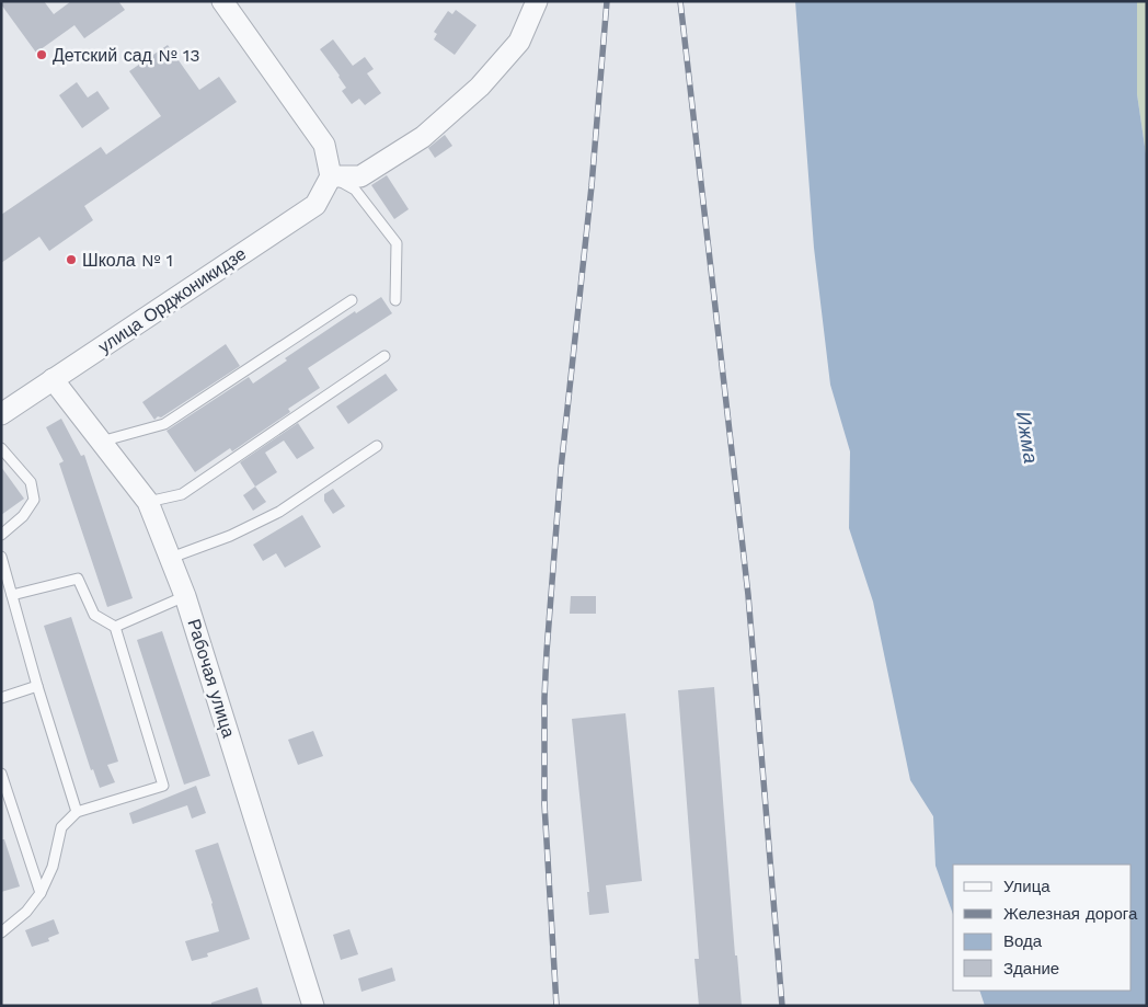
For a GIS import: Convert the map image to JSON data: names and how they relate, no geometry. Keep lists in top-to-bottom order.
{
  "streets": {
    "street": ["улица Орджоникидзе", "Рабочая улица"]
  },
  "crossings": [
    ["улица Орджоникидзе", "Рабочая улица"]
  ],
  "water": ["Ижма"],
  "places": ["Детский сад № 13", "Школа № 1"],
  "legend": [
    "Улица",
    "Железная дорога",
    "Вода",
    "Здание"
  ]
}
